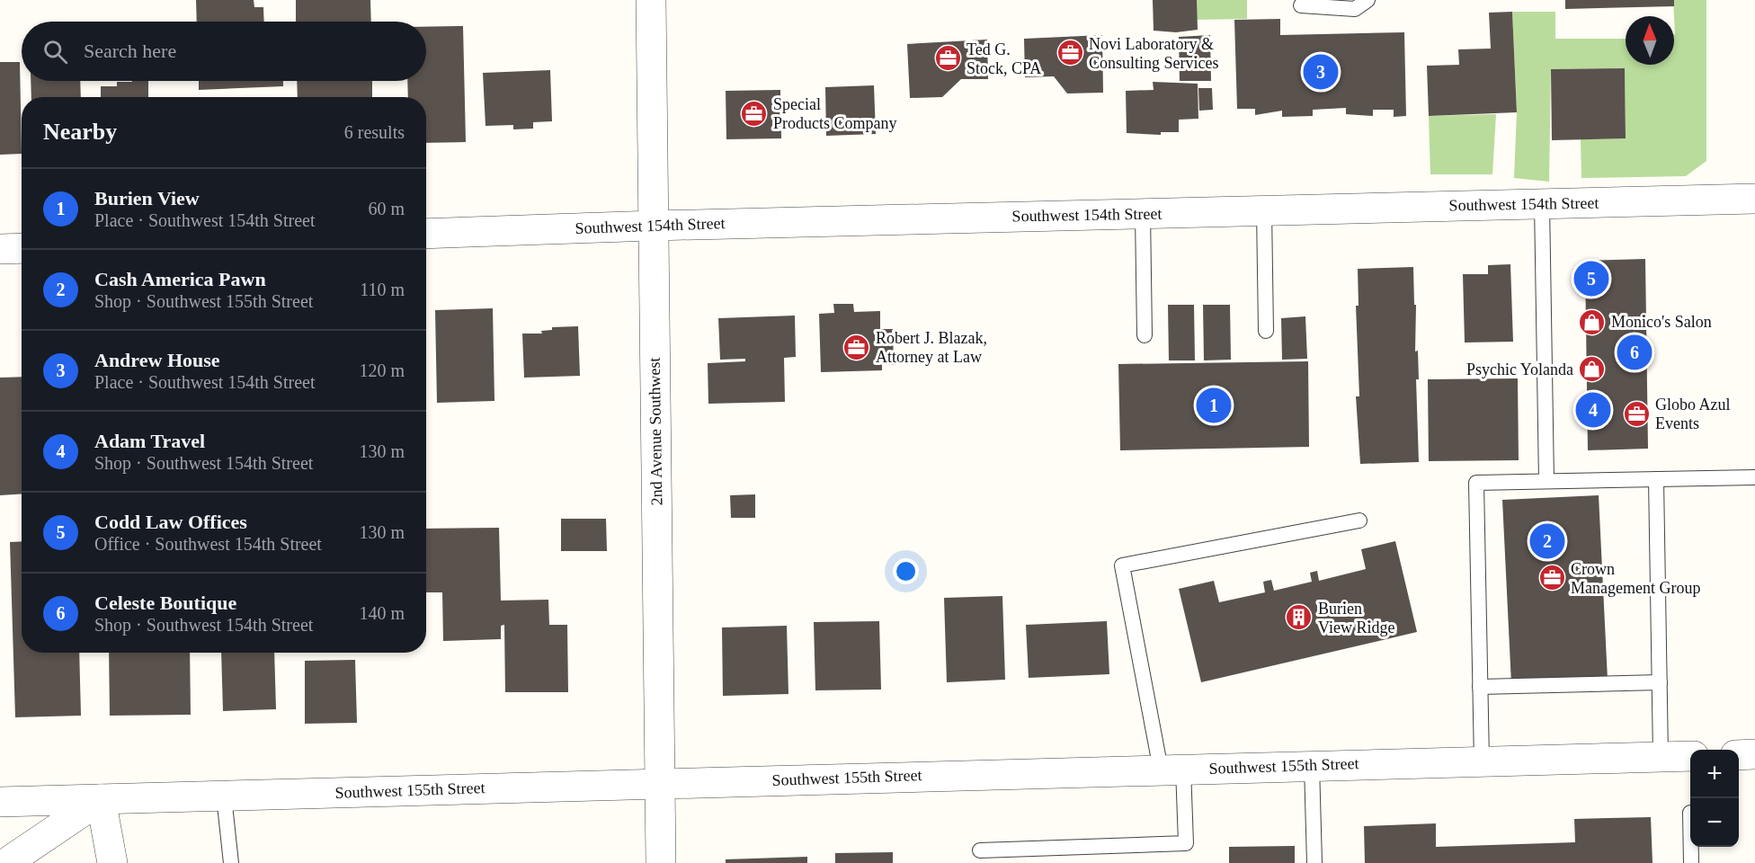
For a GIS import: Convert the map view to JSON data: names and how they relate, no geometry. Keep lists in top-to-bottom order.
{
  "streets": {
    "street": ["Southwest 154th Street", "2nd Avenue Southwest", "Southwest 155th Street"]
  },
  "crossings": [
    ["Southwest 154th Street", "2nd Avenue Southwest"],
    ["2nd Avenue Southwest", "Southwest 155th Street"]
  ],
  "places": {
    "office": [
      "Novi Laboratory & Consulting Services",
      "Ted G. Stock, CPA",
      "Special Products Company",
      "Robert J. Blazak, Attorney at Law",
      "Globo Azul Events",
      "Crown Management Group"
    ],
    "shop": ["Monico's Salon", "Psychic Yolanda"],
    "building": ["Burien View Ridge"]
  },
  "north": "top",
  "page": {
    "search": "Search here",
    "pins": [
      "3",
      "5",
      "6",
      "1",
      "4",
      "2"
    ],
    "heading": ["Nearby", "6 results"],
    "list": [
      {
        "mark": "1",
        "name": "Burien View",
        "note": "Place · Southwest 154th Street",
        "value": "60 m"
      },
      {
        "mark": "2",
        "name": "Cash America Pawn",
        "note": "Shop · Southwest 155th Street",
        "value": "110 m"
      },
      {
        "mark": "3",
        "name": "Andrew House",
        "note": "Place · Southwest 154th Street",
        "value": "120 m"
      },
      {
        "mark": "4",
        "name": "Adam Travel",
        "note": "Shop · Southwest 154th Street",
        "value": "130 m"
      },
      {
        "mark": "5",
        "name": "Codd Law Offices",
        "note": "Office · Southwest 154th Street",
        "value": "130 m"
      },
      {
        "mark": "6",
        "name": "Celeste Boutique",
        "note": "Shop · Southwest 154th Street",
        "value": "140 m"
      }
    ],
    "map_buttons": ["+", "−"]
  }
}
